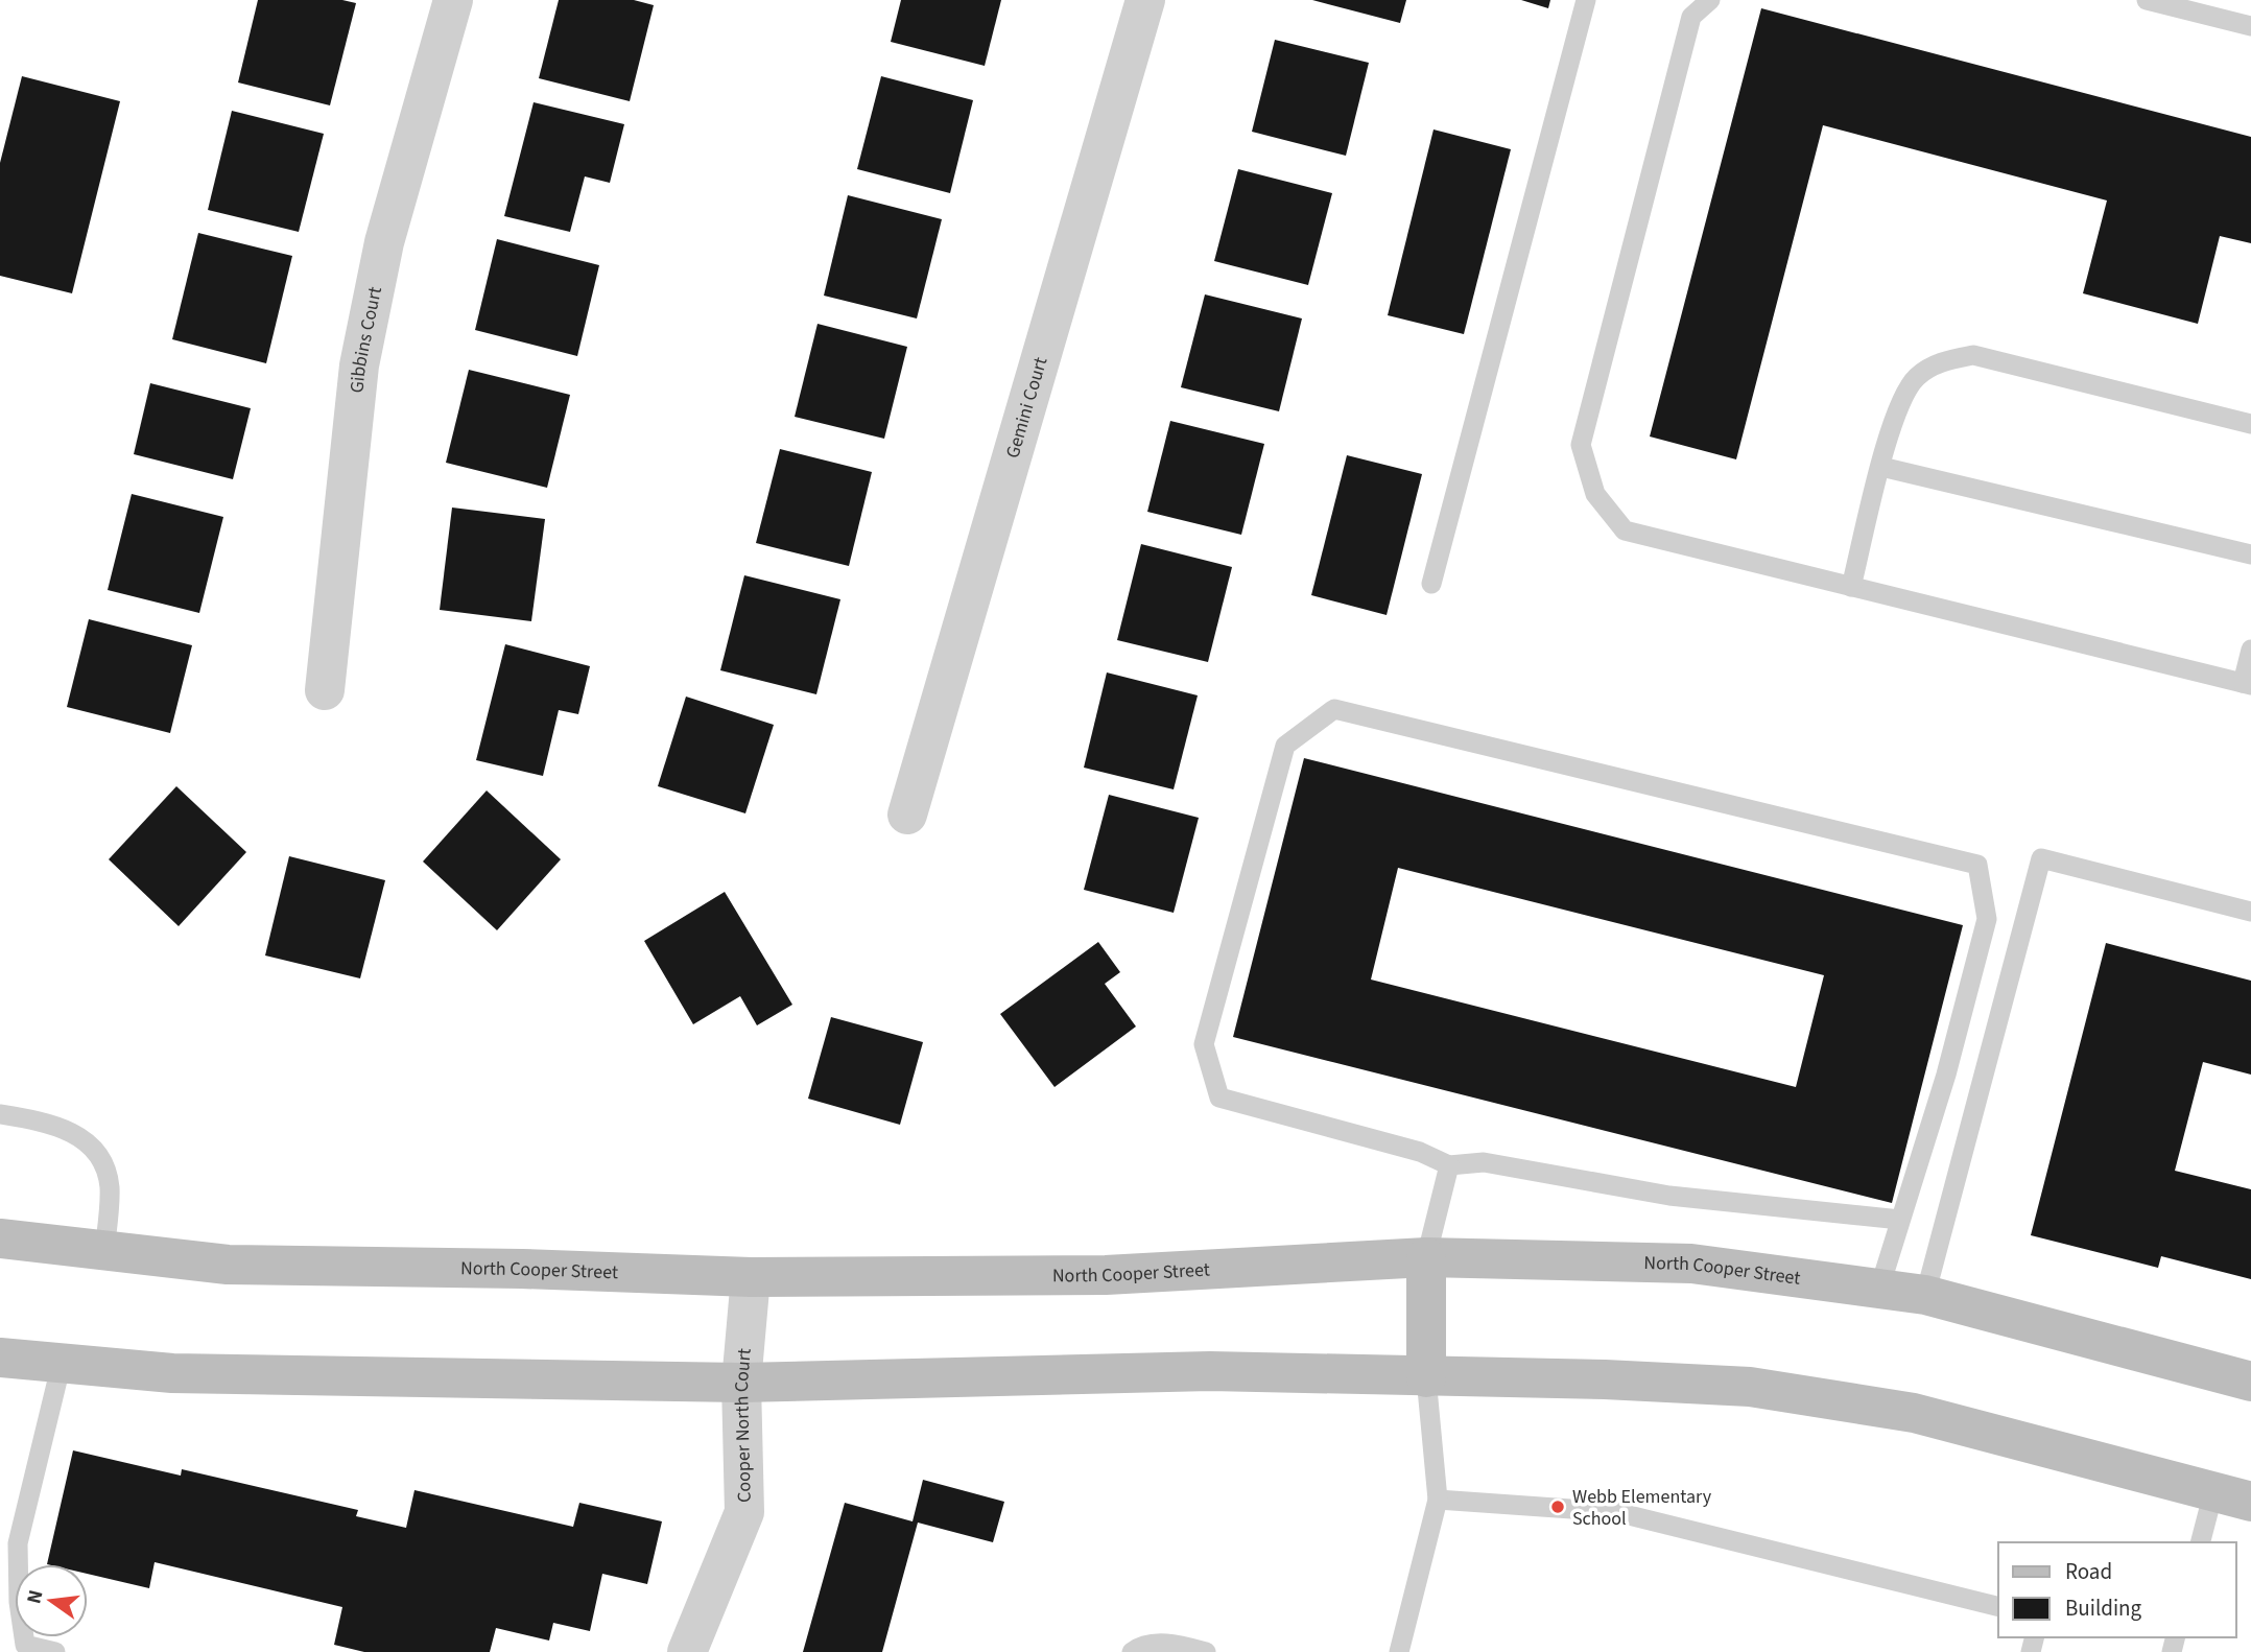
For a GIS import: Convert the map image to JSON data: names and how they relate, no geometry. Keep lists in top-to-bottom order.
{
  "streets": {
    "main road": ["North Cooper Street"],
    "street": ["Gibbins Court", "Gemini Court", "Cooper North Court"]
  },
  "crossings": [
    ["North Cooper Street", "Cooper North Court"]
  ],
  "places": ["Webb Elementary School"],
  "legend": ["Road", "Building"],
  "north": "left"
}
